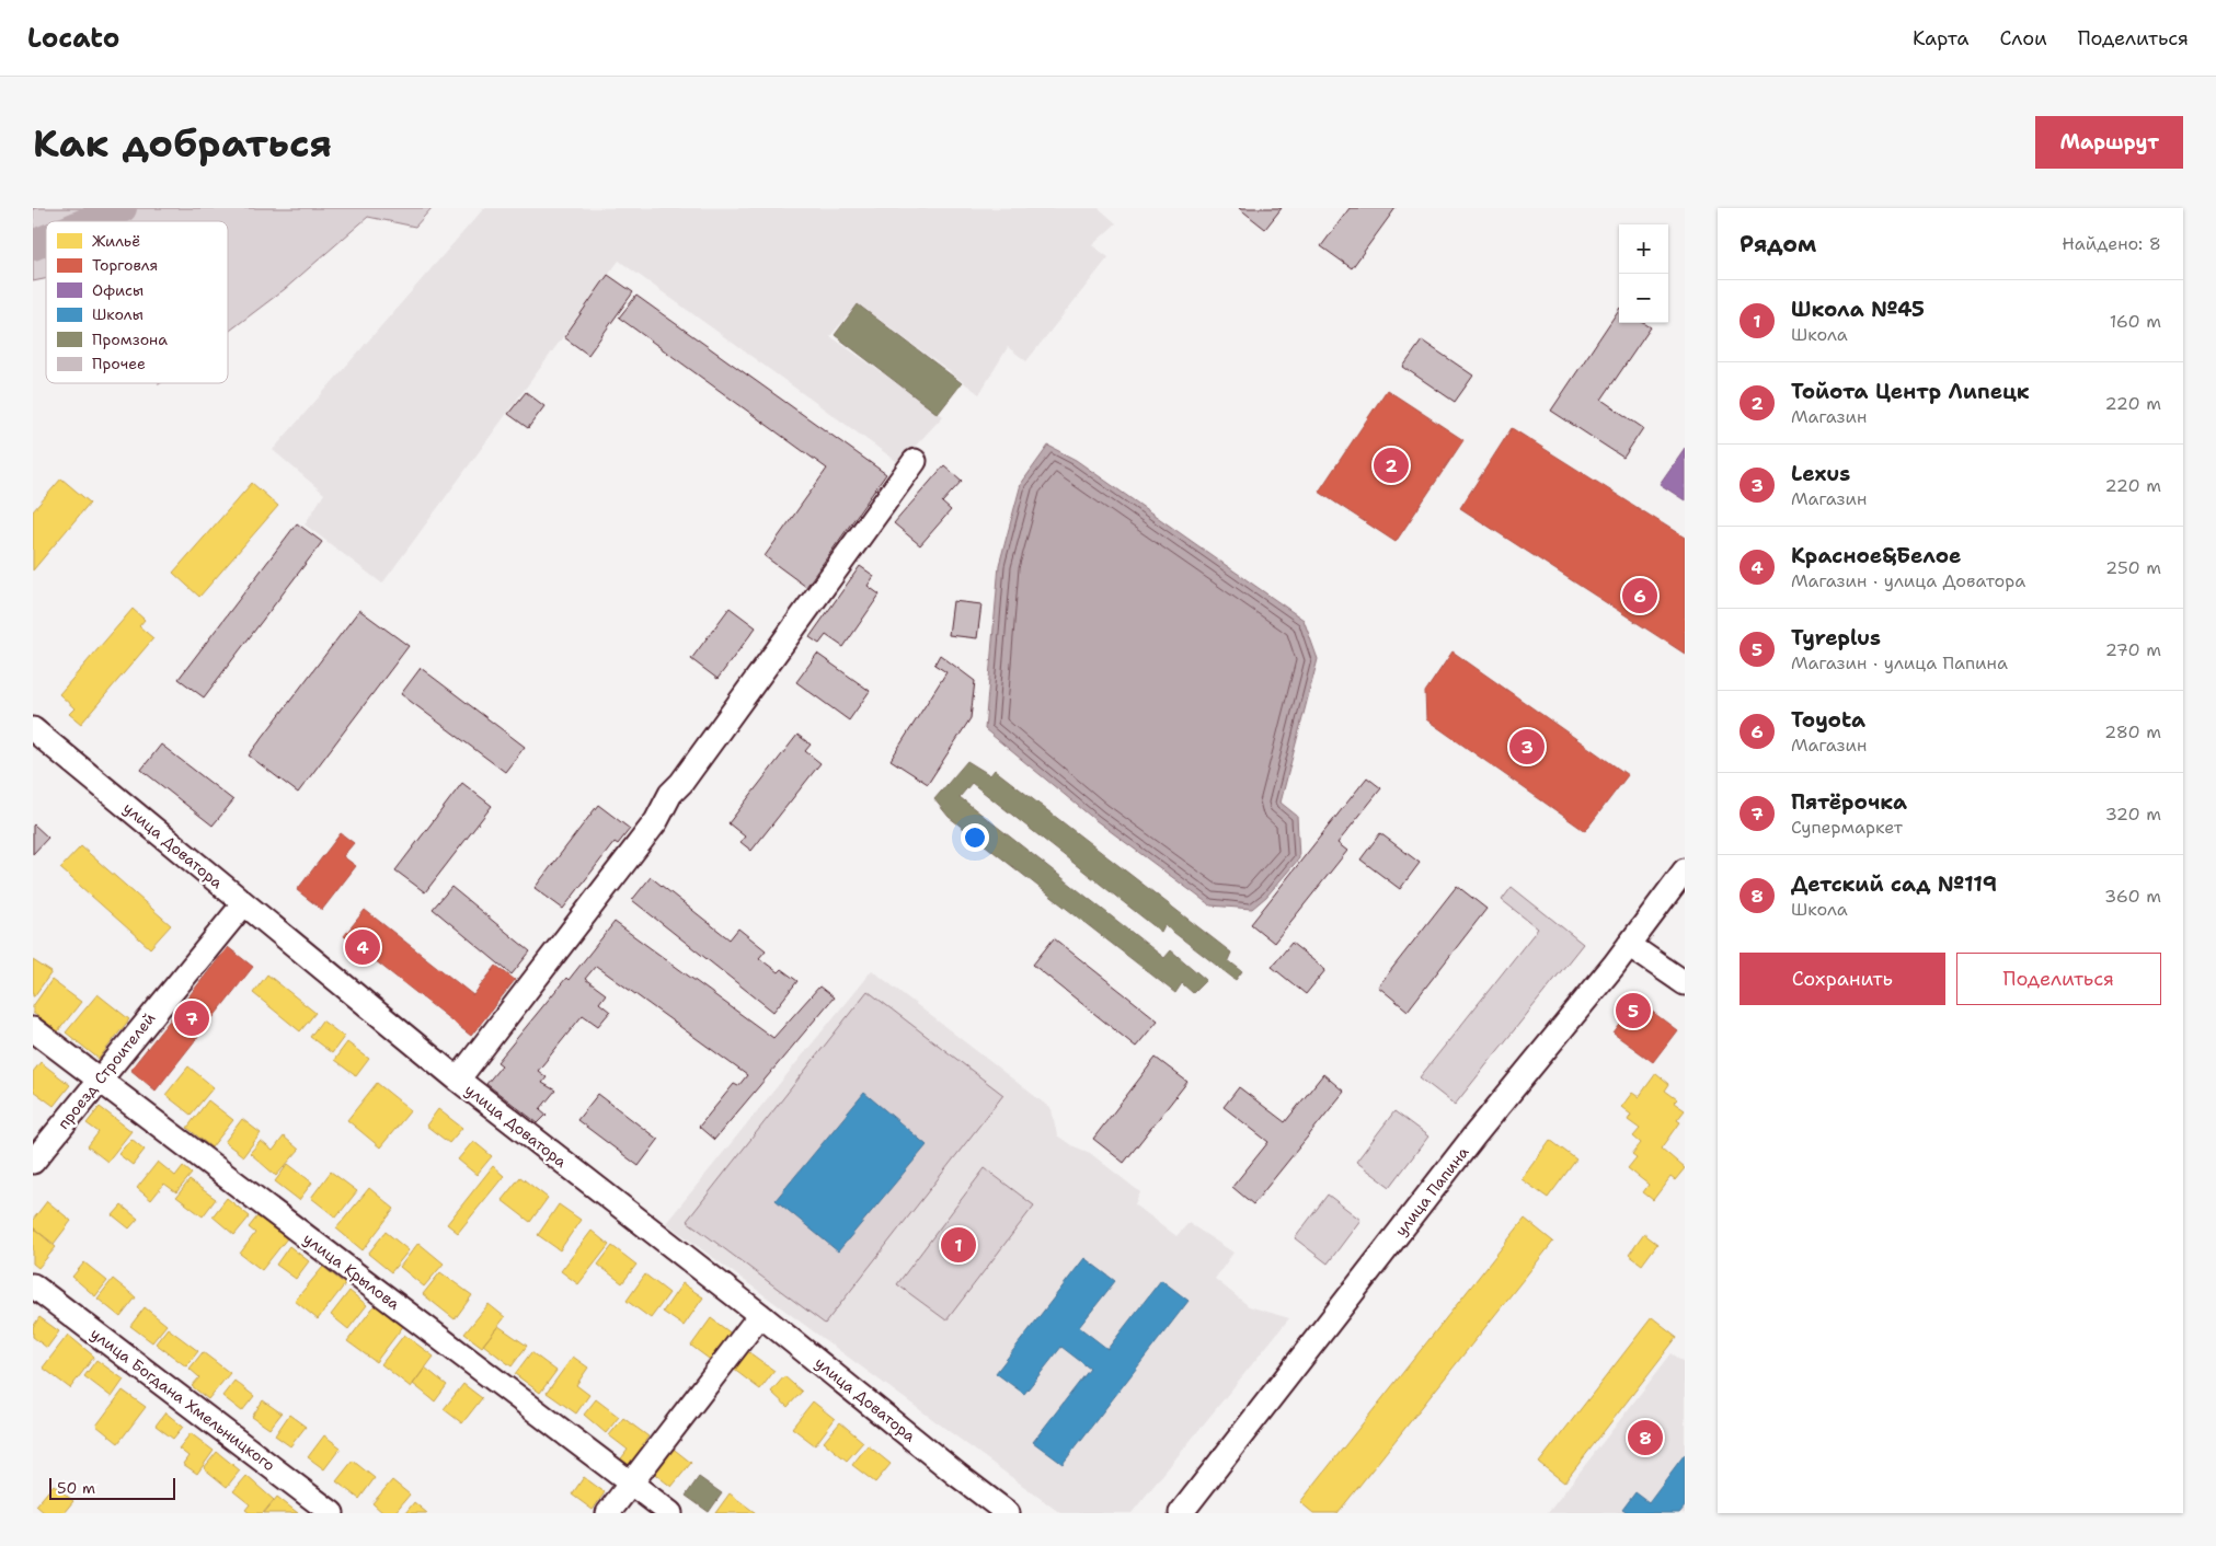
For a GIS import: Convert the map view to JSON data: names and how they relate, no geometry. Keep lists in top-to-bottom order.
{
  "streets": {
    "street": [
      "улица Доватора",
      "проезд Строителей",
      "улица Папина",
      "улица Крылова",
      "улица Богдана Хмельницкого"
    ]
  },
  "crossings": [
    ["улица Доватора", "проезд Строителей"],
    ["проезд Строителей", "улица Крылова"]
  ],
  "legend": [
    "Жильё",
    "Торговля",
    "Офисы",
    "Школы",
    "Промзона",
    "Прочее"
  ],
  "scale_bar": "50 m",
  "page": {
    "header": "Locato",
    "nav": ["Карта", "Слои", "Поделиться"],
    "buttons": [
      "Маршрут",
      ["Сохранить", "Поделиться"]
    ],
    "title": "Как добраться",
    "heading": ["Рядом", "Найдено: 8"],
    "map_buttons": ["+", "−"],
    "list": [
      {
        "mark": "1",
        "name": "Школа №45",
        "note": "Школа",
        "value": "160 m"
      },
      {
        "mark": "2",
        "name": "Тойота Центр Липецк",
        "note": "Магазин",
        "value": "220 m"
      },
      {
        "mark": "3",
        "name": "Lexus",
        "note": "Магазин",
        "value": "220 m"
      },
      {
        "mark": "4",
        "name": "Красное&Белое",
        "note": "Магазин · улица Доватора",
        "value": "250 m"
      },
      {
        "mark": "5",
        "name": "Tyreplus",
        "note": "Магазин · улица Папина",
        "value": "270 m"
      },
      {
        "mark": "6",
        "name": "Toyota",
        "note": "Магазин",
        "value": "280 m"
      },
      {
        "mark": "7",
        "name": "Пятёрочка",
        "note": "Супермаркет",
        "value": "320 m"
      },
      {
        "mark": "8",
        "name": "Детский сад №119",
        "note": "Школа",
        "value": "360 m"
      }
    ],
    "pins": [
      "2",
      "6",
      "3",
      "4",
      "5",
      "7",
      "1",
      "8"
    ],
    "scale": "50 m"
  }
}
